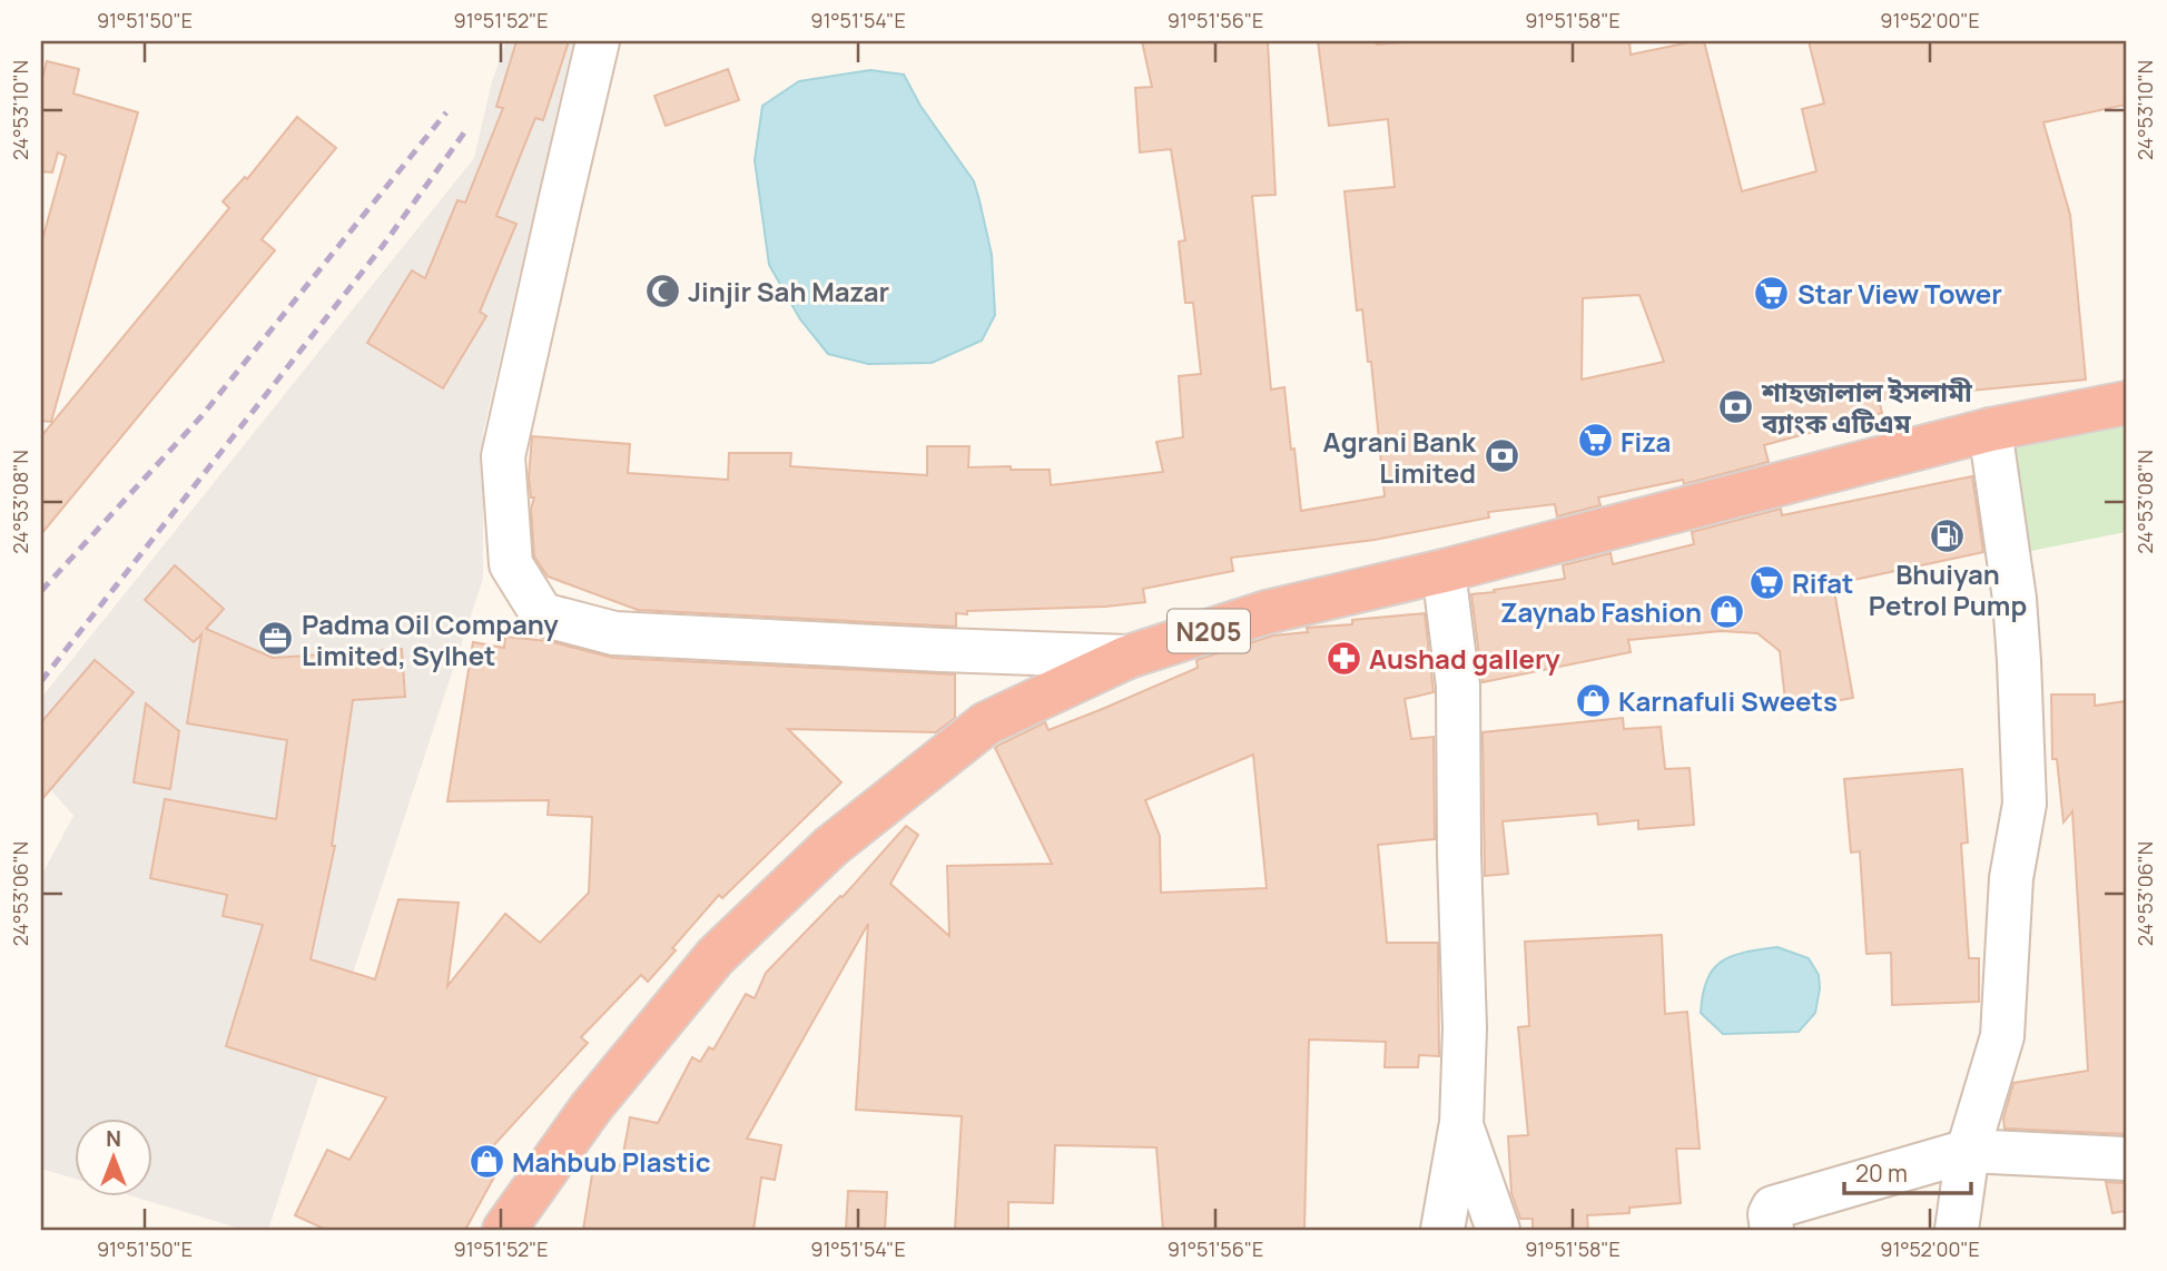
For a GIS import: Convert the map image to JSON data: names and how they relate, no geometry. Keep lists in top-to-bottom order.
{
  "streets": {
    "highway": ["N205"]
  },
  "places": {
    "mosque": ["Jinjir Sah Mazar"],
    "supermarket": ["Star View Tower", "Fiza", "Rifat"],
    "bank": ["শাহজালাল ইসলামী ব্যাংক এটিএম", "Agrani Bank Limited"],
    "fuel station": ["Bhuiyan Petrol Pump"],
    "shop": ["Zaynab Fashion", "Karnafuli Sweets", "Mahbub Plastic"],
    "office": ["Padma Oil Company Limited, Sylhet"],
    "pharmacy": ["Aushad gallery"]
  },
  "scale_bar": "20 m",
  "north": "top",
  "coordinates": [
    "91°51'50\"E",
    "91°51'52\"E",
    "91°51'54\"E",
    "91°51'56\"E",
    "91°51'58\"E",
    "91°52'00\"E",
    "24°53'10\"N",
    "24°53'08\"N",
    "24°53'06\"N"
  ]
}
